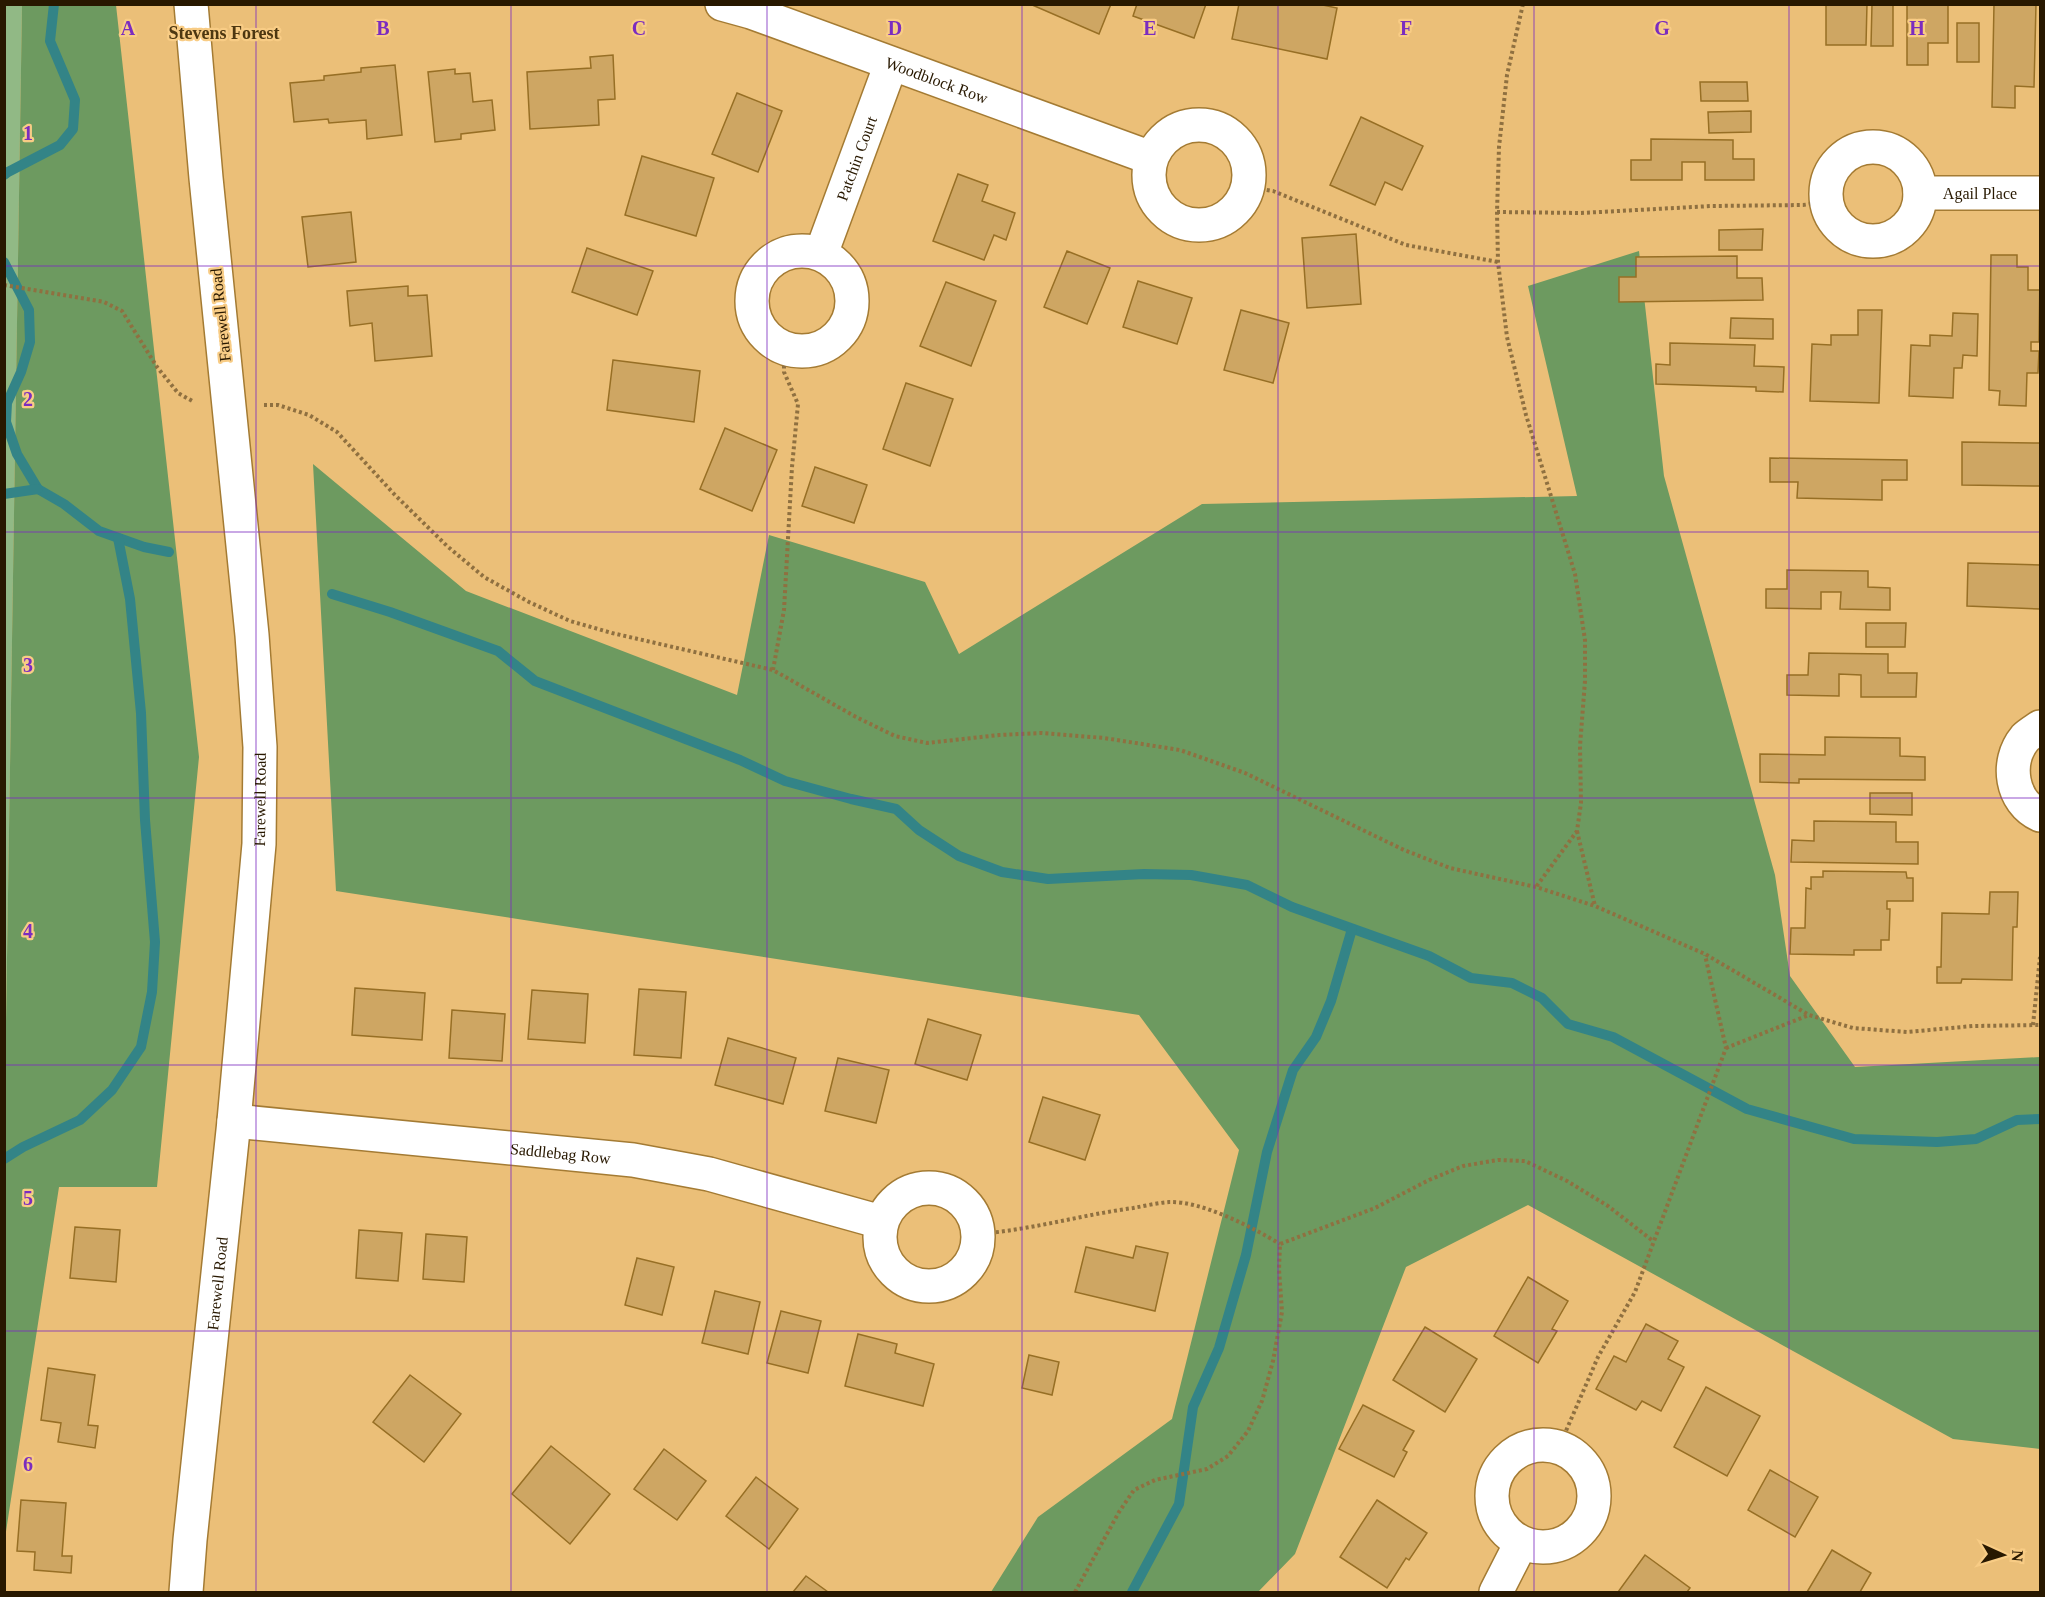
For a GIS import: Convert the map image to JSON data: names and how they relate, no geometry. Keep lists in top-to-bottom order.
{
  "streets": {
    "street": [
      "Woodblock Row",
      "Patchin Court",
      "Agail Place",
      "Farewell Road",
      "Saddlebag Row"
    ]
  },
  "crossings": [
    ["Woodblock Row", "Patchin Court"],
    ["Farewell Road", "Saddlebag Row"]
  ],
  "districts": ["Stevens Forest"],
  "north": "right",
  "grid": {
    "columns": [
      "A",
      "B",
      "C",
      "D",
      "E",
      "F",
      "G",
      "H"
    ],
    "rows": [
      "1",
      "2",
      "3",
      "4",
      "5",
      "6"
    ]
  }
}
